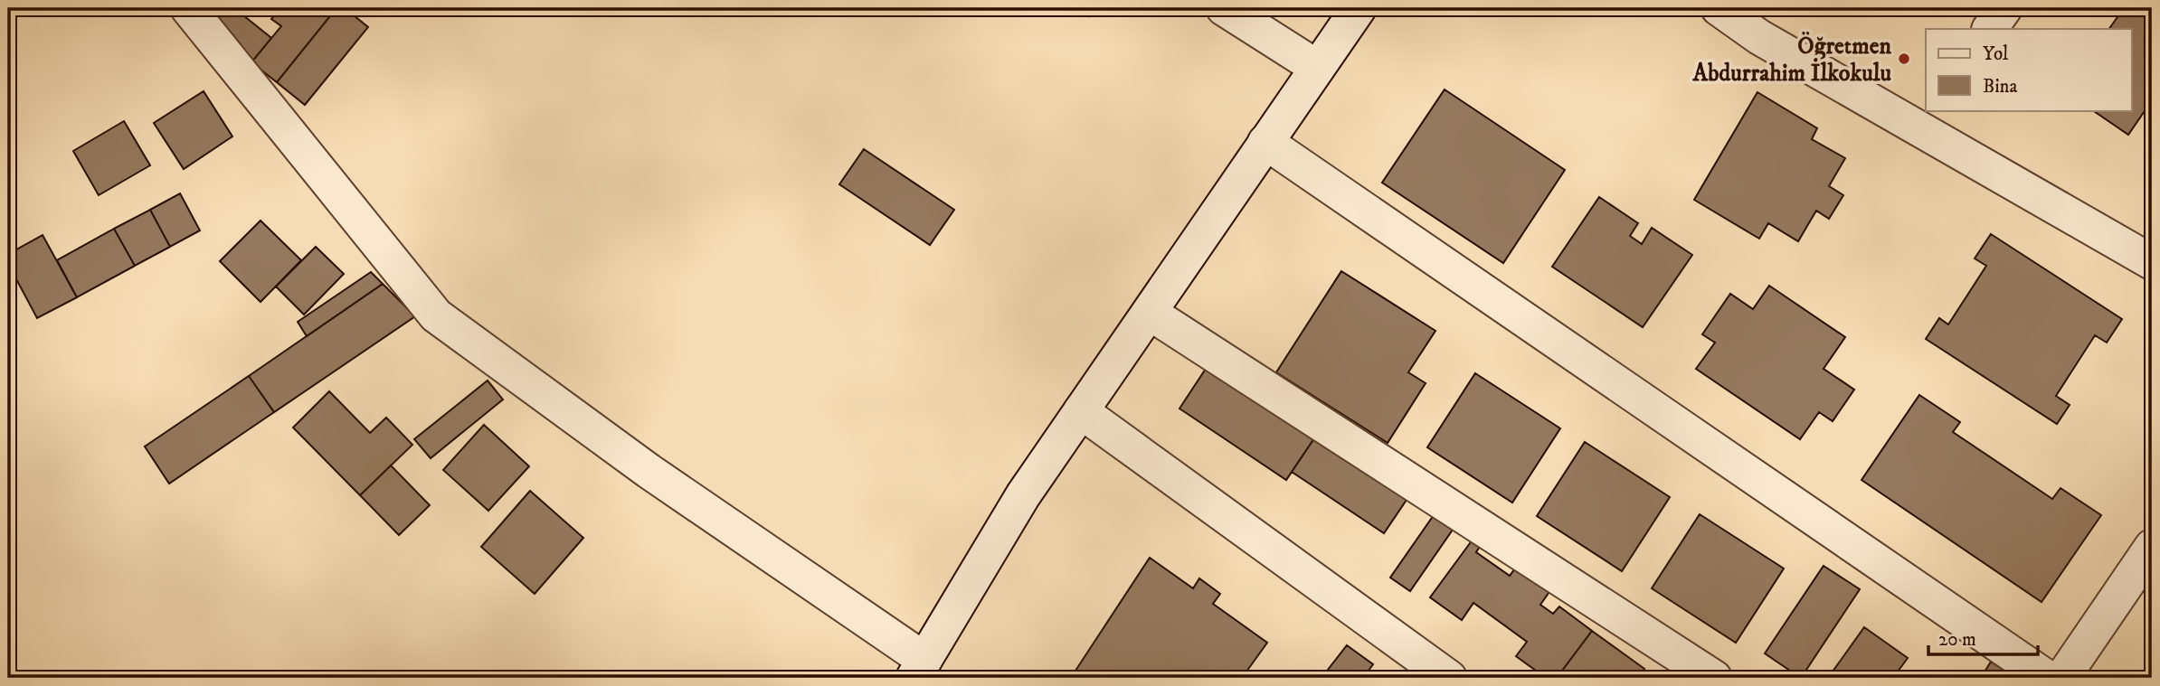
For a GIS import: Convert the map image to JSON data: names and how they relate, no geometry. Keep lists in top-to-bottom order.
{
  "places": ["Öğretmen Abdurrahim İlkokulu"],
  "legend": ["Yol", "Bina"],
  "scale_bar": "20 m"
}
